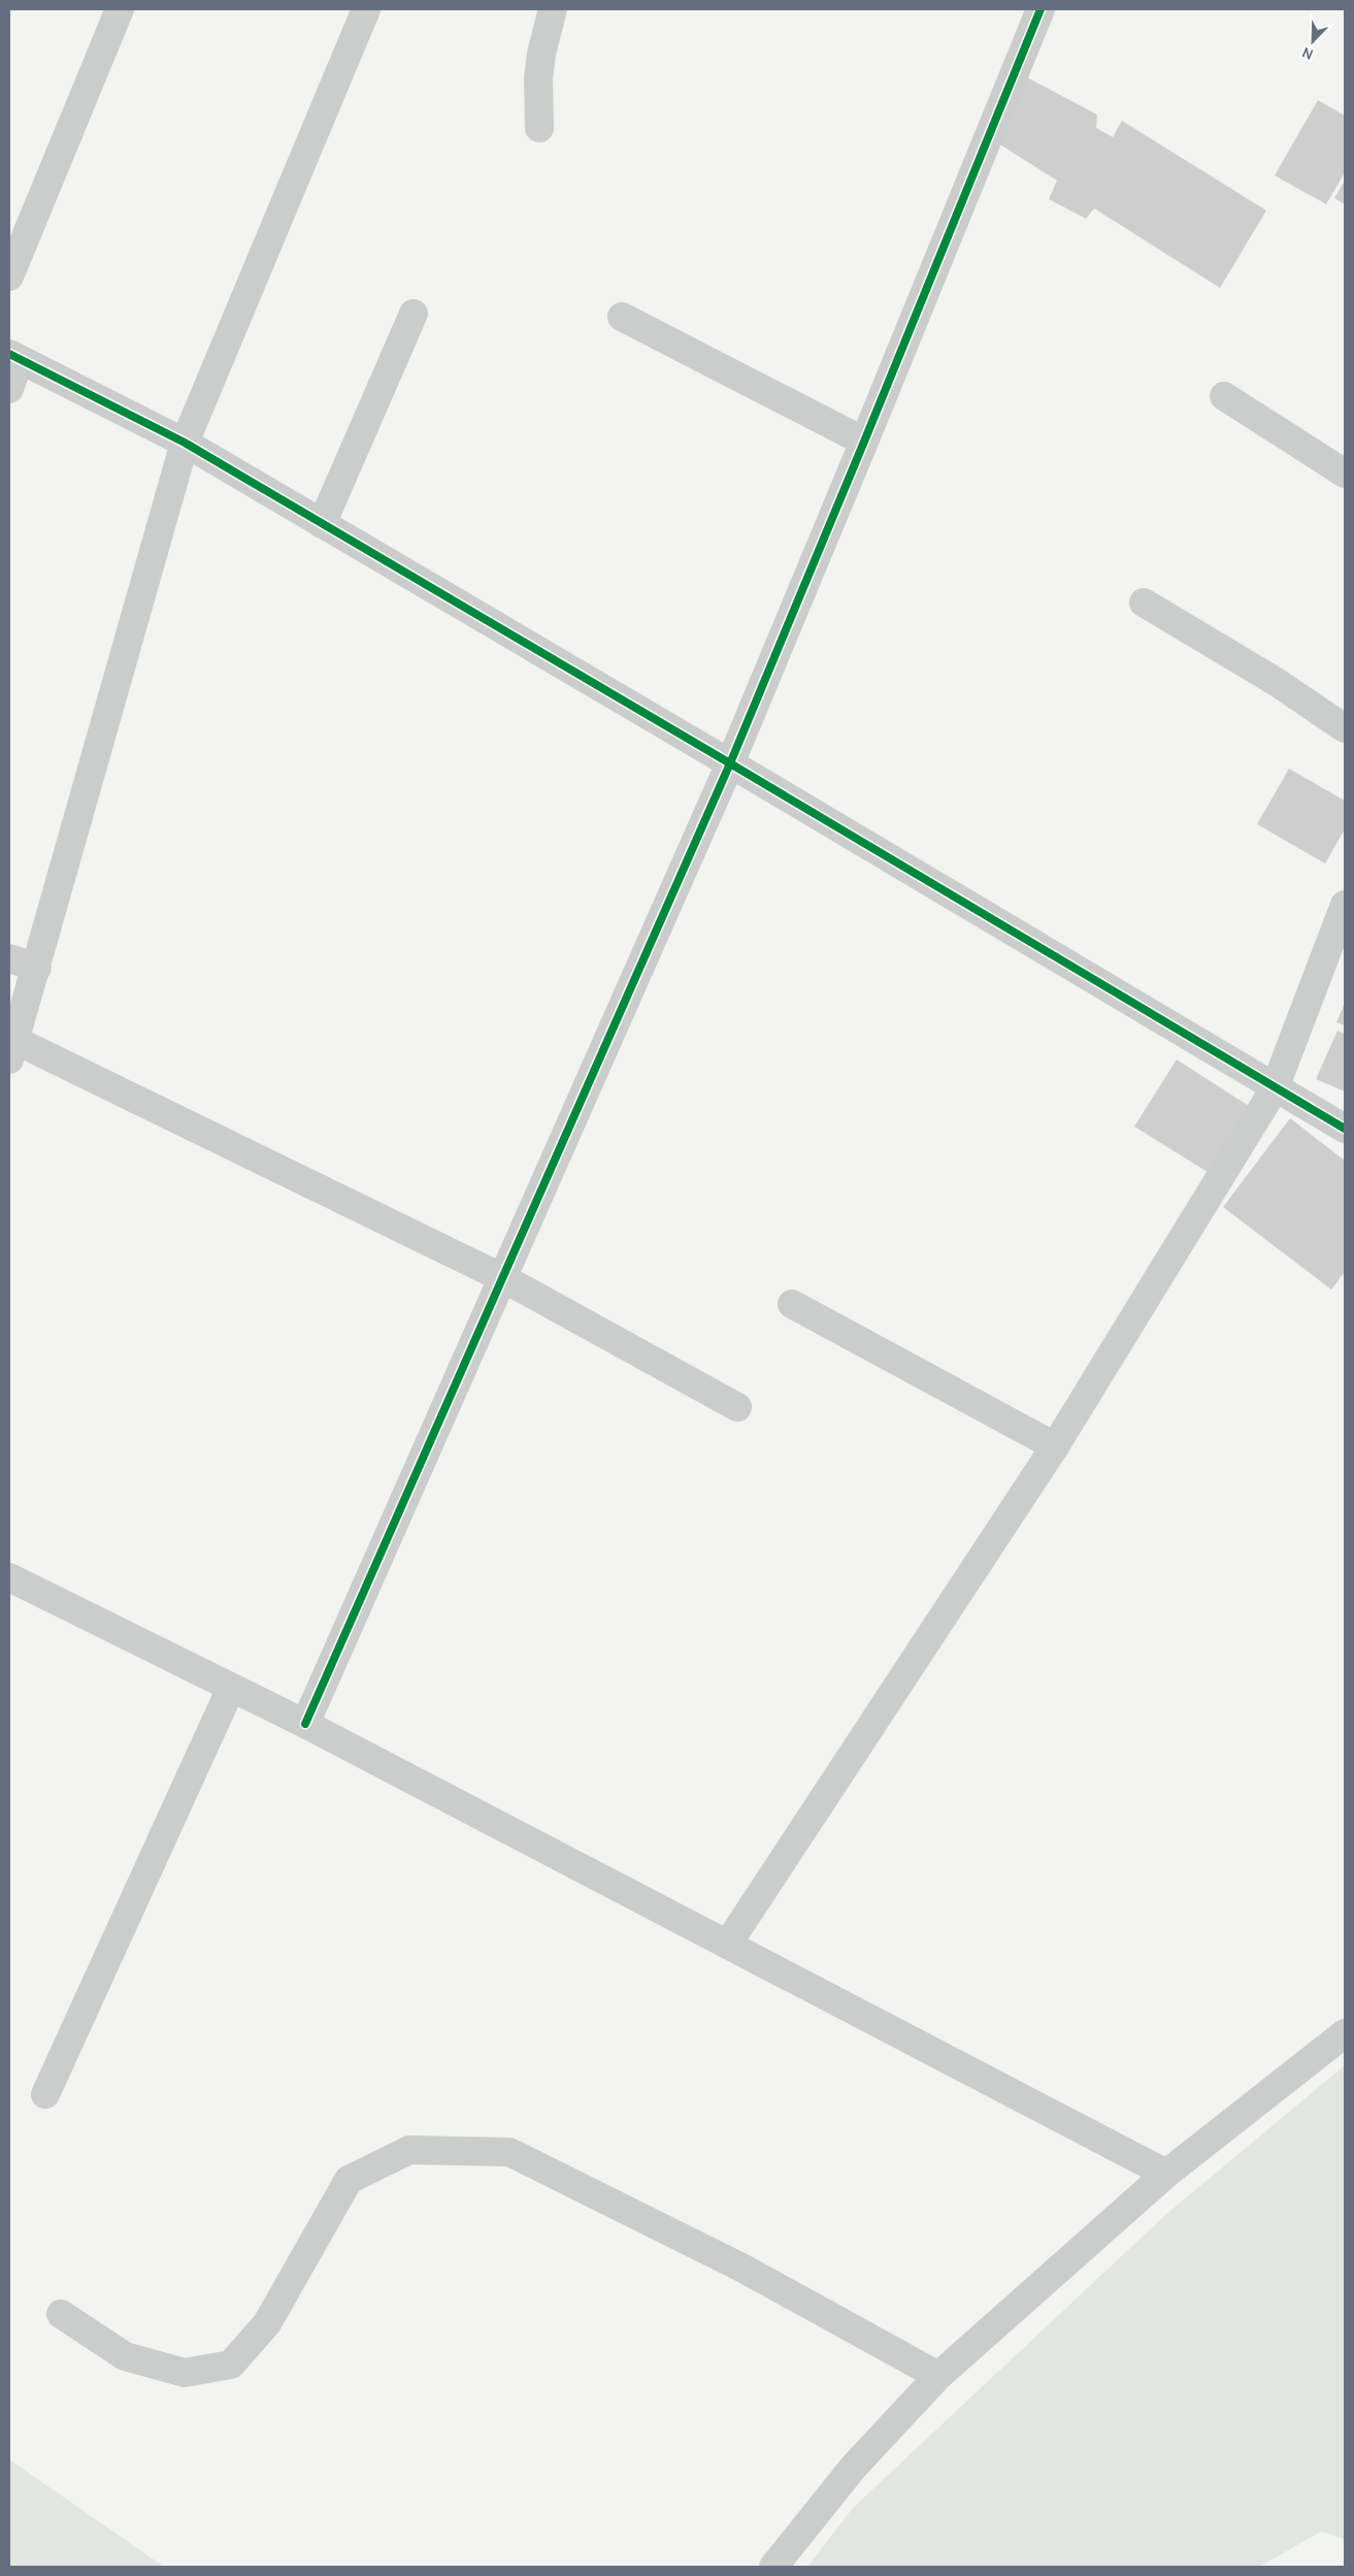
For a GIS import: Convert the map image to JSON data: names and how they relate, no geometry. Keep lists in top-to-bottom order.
{
  "north": "bottom left"
}
